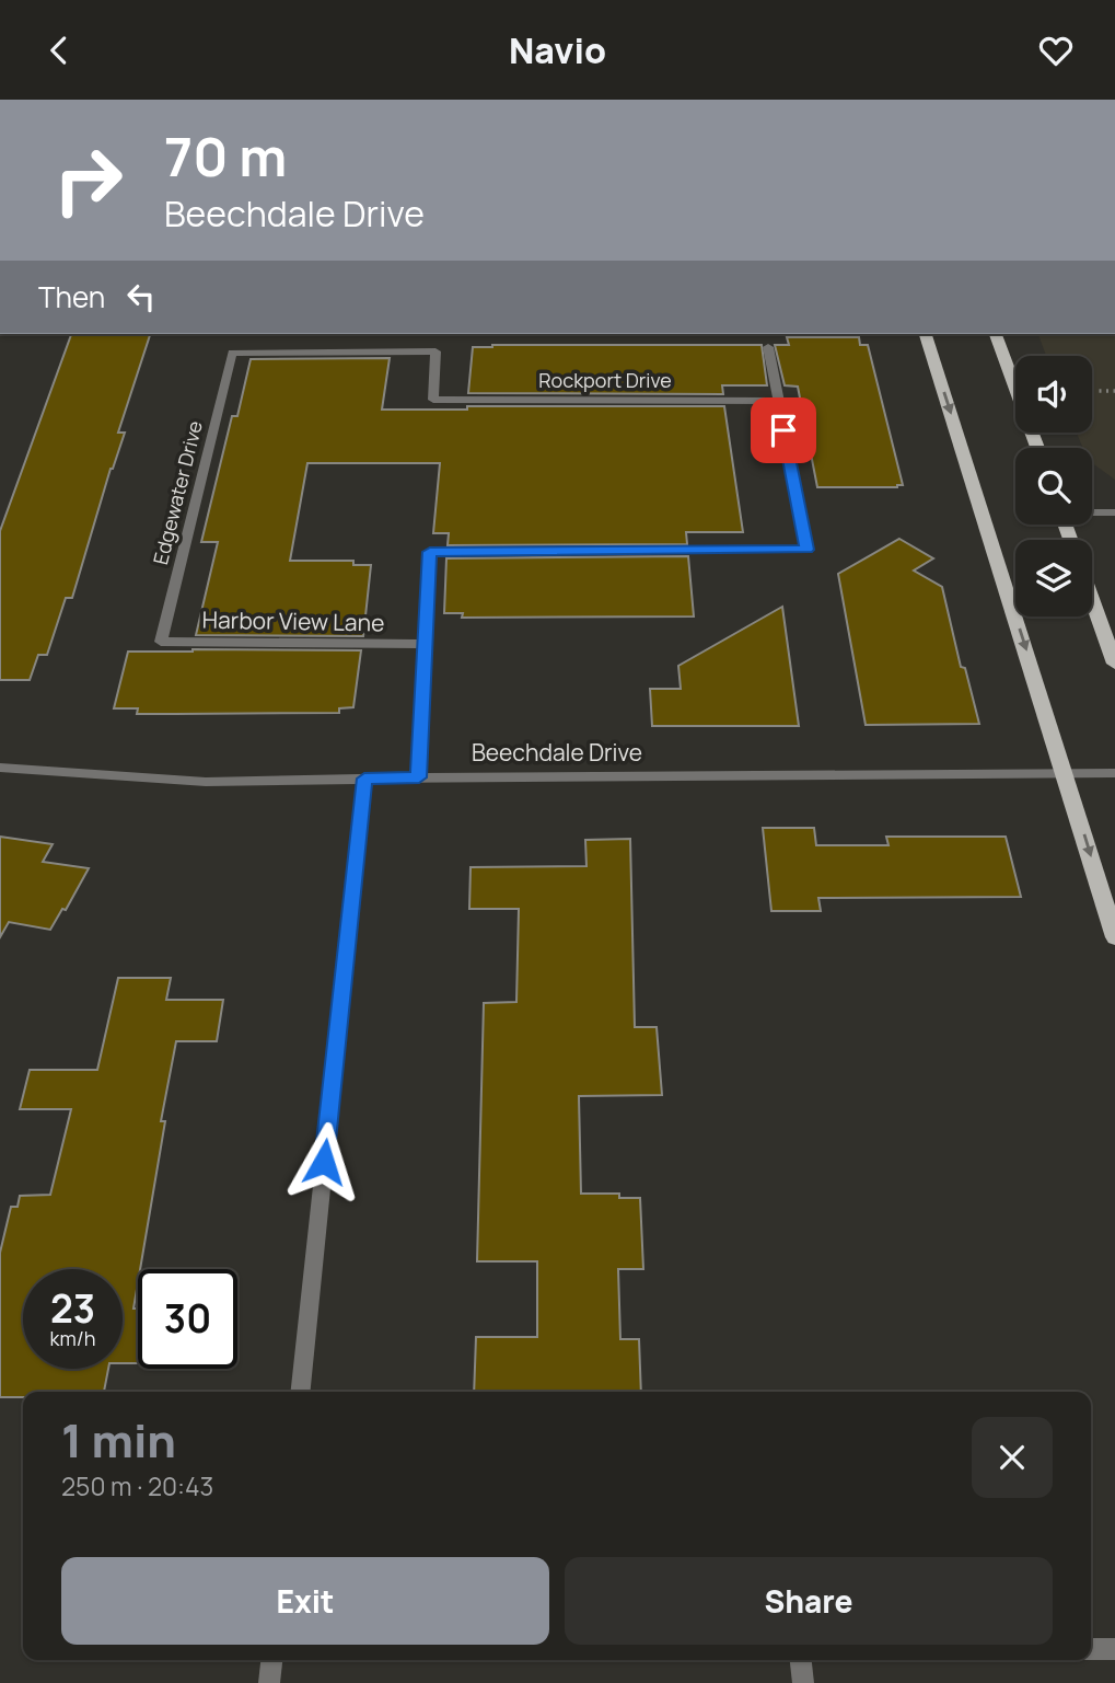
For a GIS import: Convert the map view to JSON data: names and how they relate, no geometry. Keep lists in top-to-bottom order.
{
  "streets": {
    "street": [
      "Rockport Drive",
      "Edgewater Drive",
      "Harbor View Lane",
      "Beechdale Drive"
    ]
  },
  "crossings": [
    ["Rockport Drive", "Edgewater Drive"],
    ["Edgewater Drive", "Harbor View Lane"]
  ],
  "page": {
    "header": "Navio",
    "turn": ["70 m", "Beechdale Drive"],
    "then": "Then",
    "speed": "23 km/h",
    "limit": "30",
    "heading": ["1 min", "250 m · 20:43"],
    "buttons": ["Exit", "Share"]
  }
}
